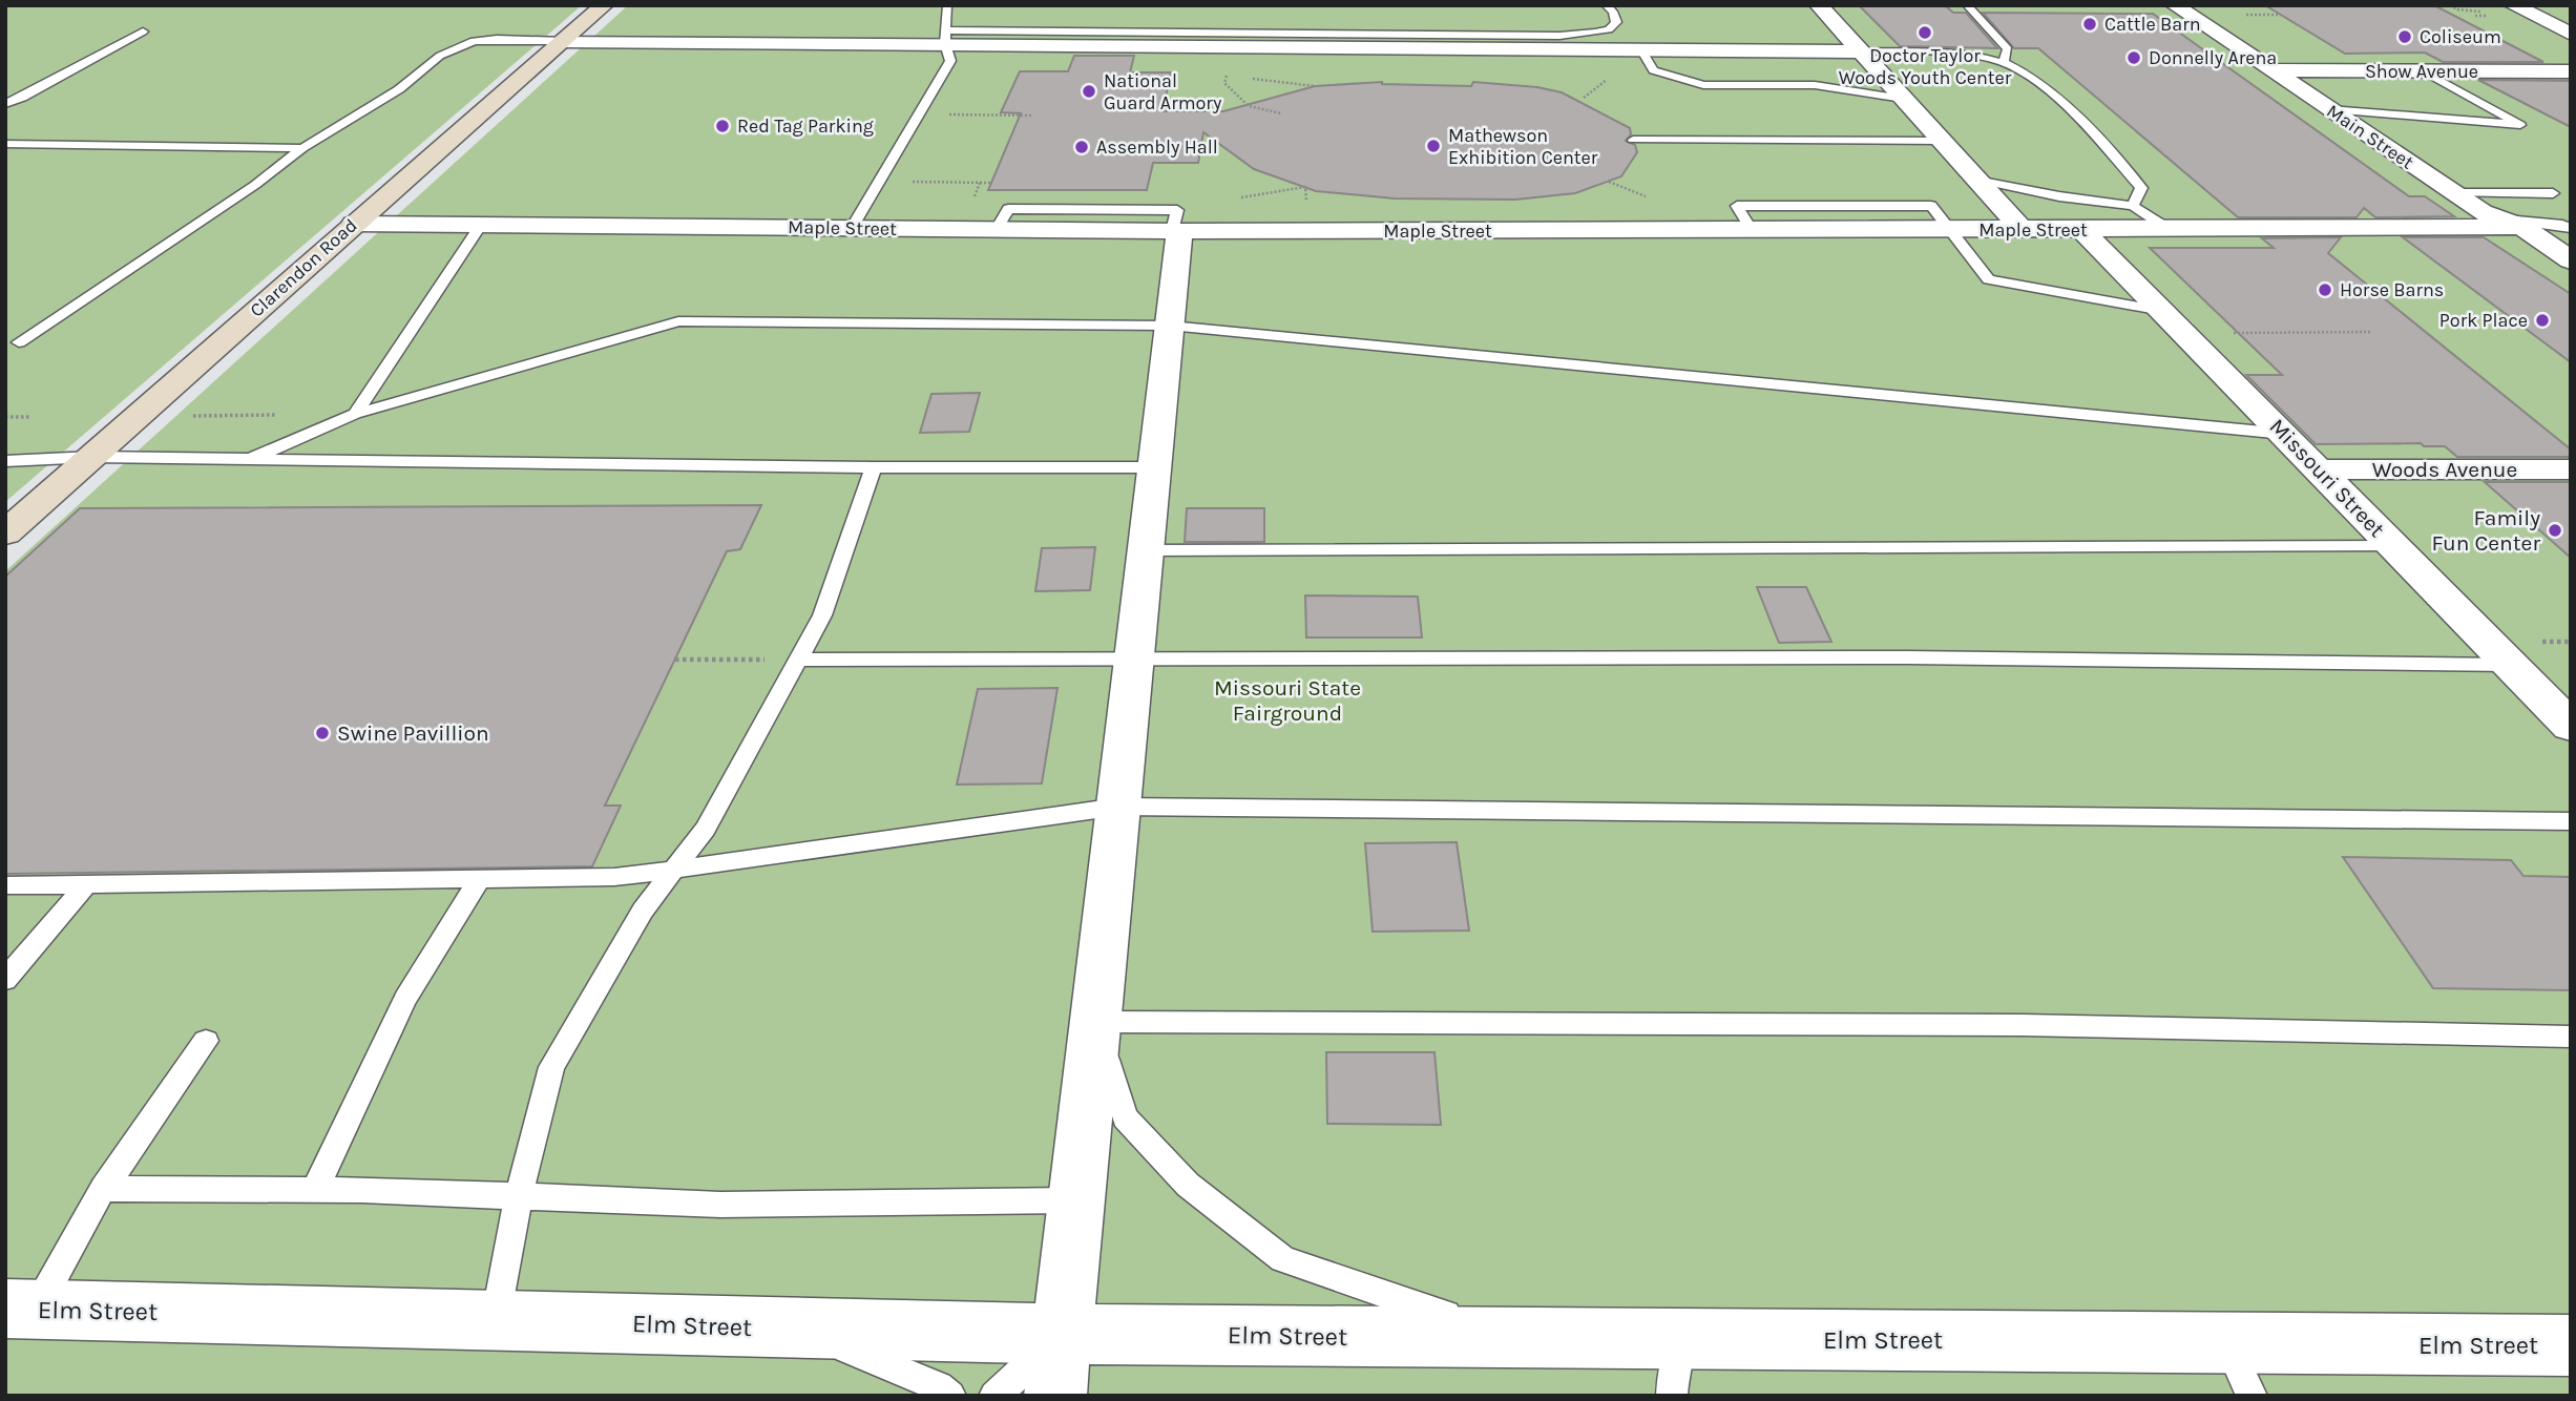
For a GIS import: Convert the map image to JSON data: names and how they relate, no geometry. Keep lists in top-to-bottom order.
{
  "streets": {
    "street": [
      "Show Avenue",
      "Main Street",
      "Maple Street",
      "Clarendon Road",
      "Woods Avenue",
      "Missouri Street",
      "Elm Street"
    ]
  },
  "crossings": [
    ["Show Avenue", "Main Street"],
    ["Main Street", "Maple Street"],
    ["Maple Street", "Clarendon Road"],
    ["Maple Street", "Missouri Street"],
    ["Woods Avenue", "Missouri Street"]
  ],
  "parks": ["Missouri State Fairground"],
  "places": [
    "Cattle Barn",
    "Doctor Taylor Woods Youth Center",
    "Coliseum",
    "Donnelly Arena",
    "National Guard Armory",
    "Red Tag Parking",
    "Mathewson Exhibition Center",
    "Assembly Hall",
    "Horse Barns",
    "Pork Place",
    "Family Fun Center",
    "Swine Pavillion"
  ]
}
